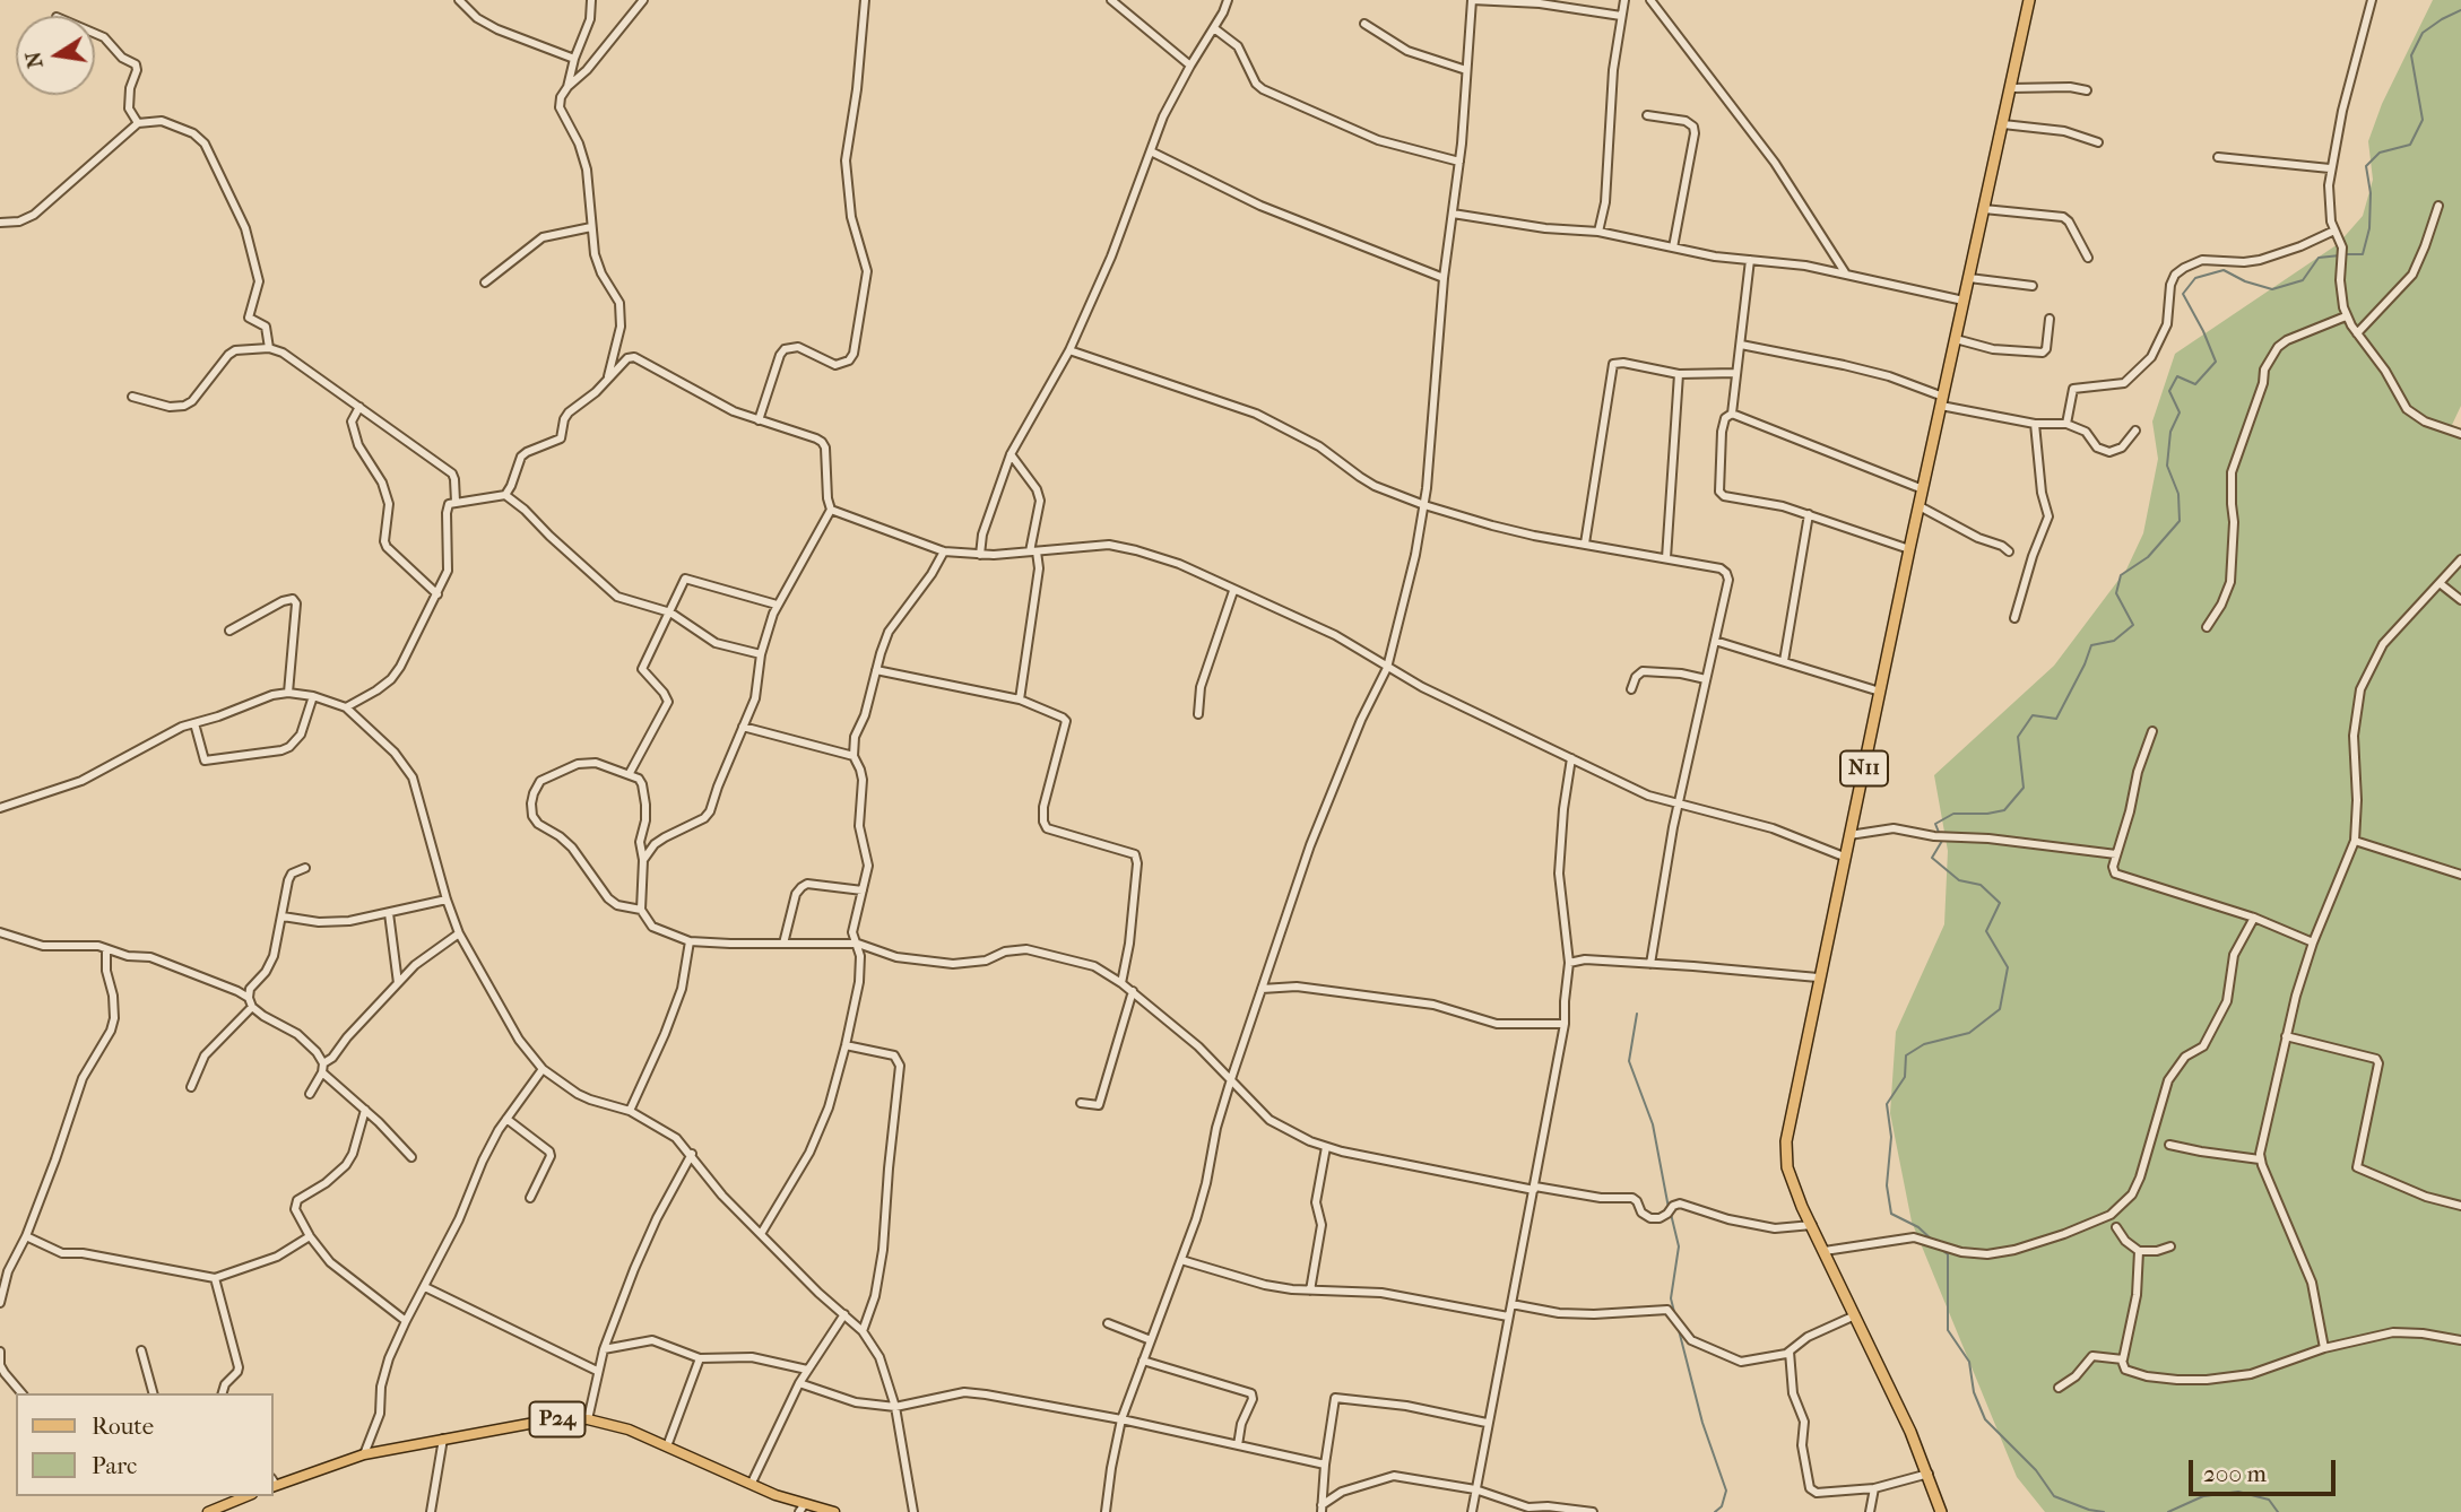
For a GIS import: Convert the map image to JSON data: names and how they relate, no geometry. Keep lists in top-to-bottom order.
{
  "streets": {
    "highway": ["N11"],
    "main road": ["P24"]
  },
  "legend": ["Route", "Parc"],
  "scale_bar": "200 m",
  "north": "left"
}
